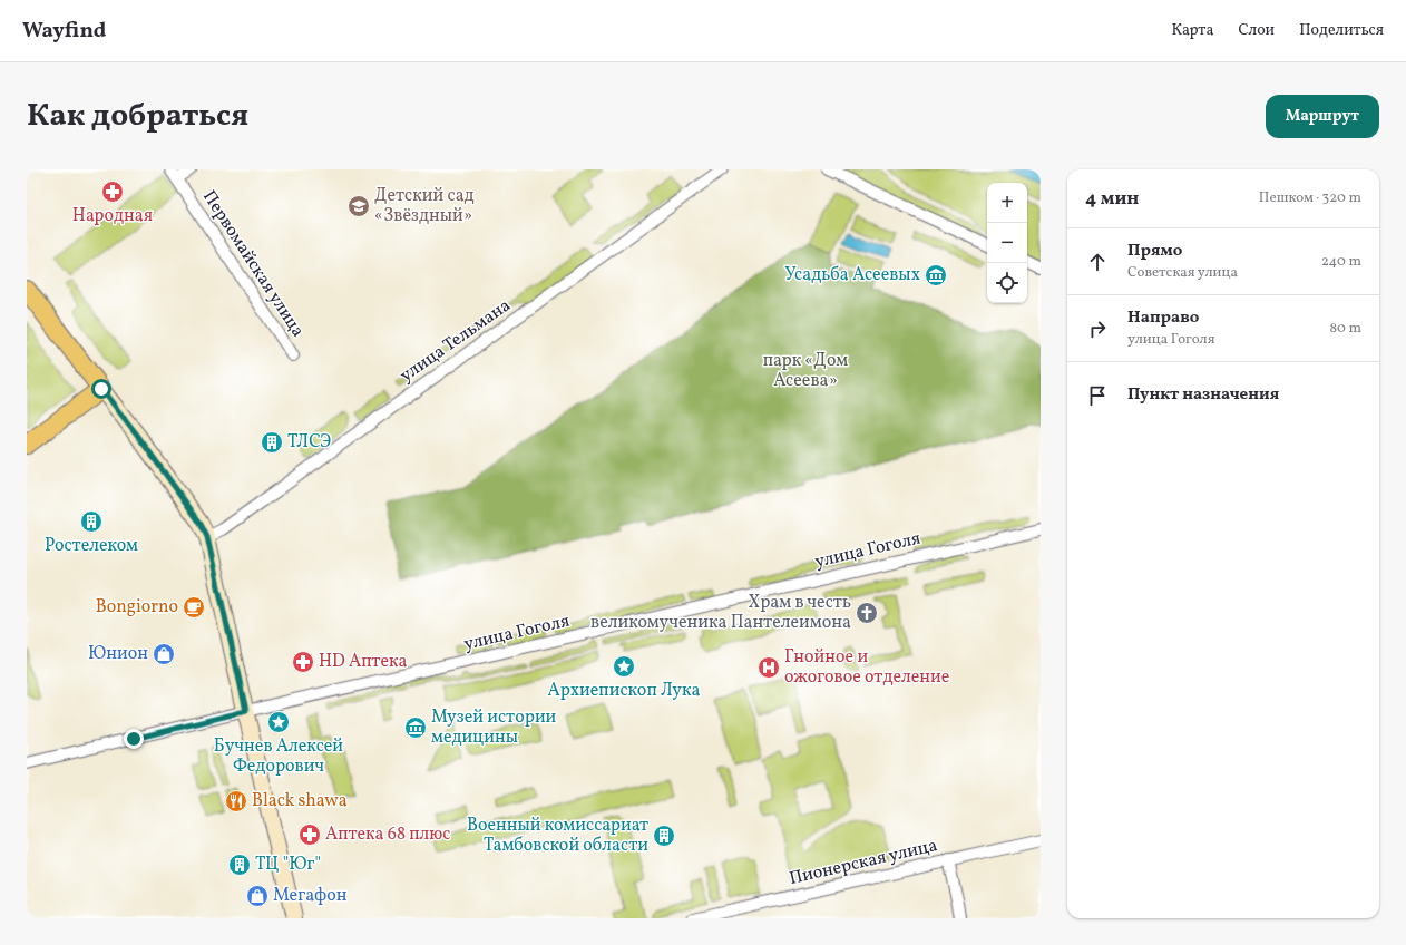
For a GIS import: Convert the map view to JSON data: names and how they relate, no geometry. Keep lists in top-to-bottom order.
{
  "streets": {
    "street": [
      "Первомайская улица",
      "улица Тельмана",
      "улица Гоголя",
      "Пионерская улица"
    ]
  },
  "parks": ["парк «Дом Асеева»"],
  "places": {
    "pharmacy": ["Народная", "HD Аптека", "Аптека 68 плюс"],
    "school or university": ["Детский сад «Звёздный»"],
    "museum": ["Усадьба Асеевых", "Музей истории медицины"],
    "building": [
      "ТЛСЭ",
      "Ростелеком",
      "Военный комиссариат Тамбовской области",
      "ТЦ \"Юг\""
    ],
    "cafe": ["Bongiorno"],
    "church": ["Храм в честь великомученика Пантелеимона"],
    "shop": ["Юнион", "Мегафон"],
    "place": ["Архиепископ Лука", "Бучнев Алексей Федорович"],
    "hospital": ["Гнойное и ожоговое отделение"],
    "restaurant": ["Black shawa"]
  },
  "page": {
    "header": "Wayfind",
    "nav": ["Карта", "Слои", "Поделиться"],
    "title": "Как добраться",
    "buttons": "Маршрут",
    "heading": ["4 мин", "Пешком · 320 m"],
    "map_buttons": ["+", "−"],
    "list": [
      ["Прямо", "Советская улица", "240 m"],
      ["Направо", "улица Гоголя", "80 m"],
      "Пункт назначения"
    ]
  }
}
